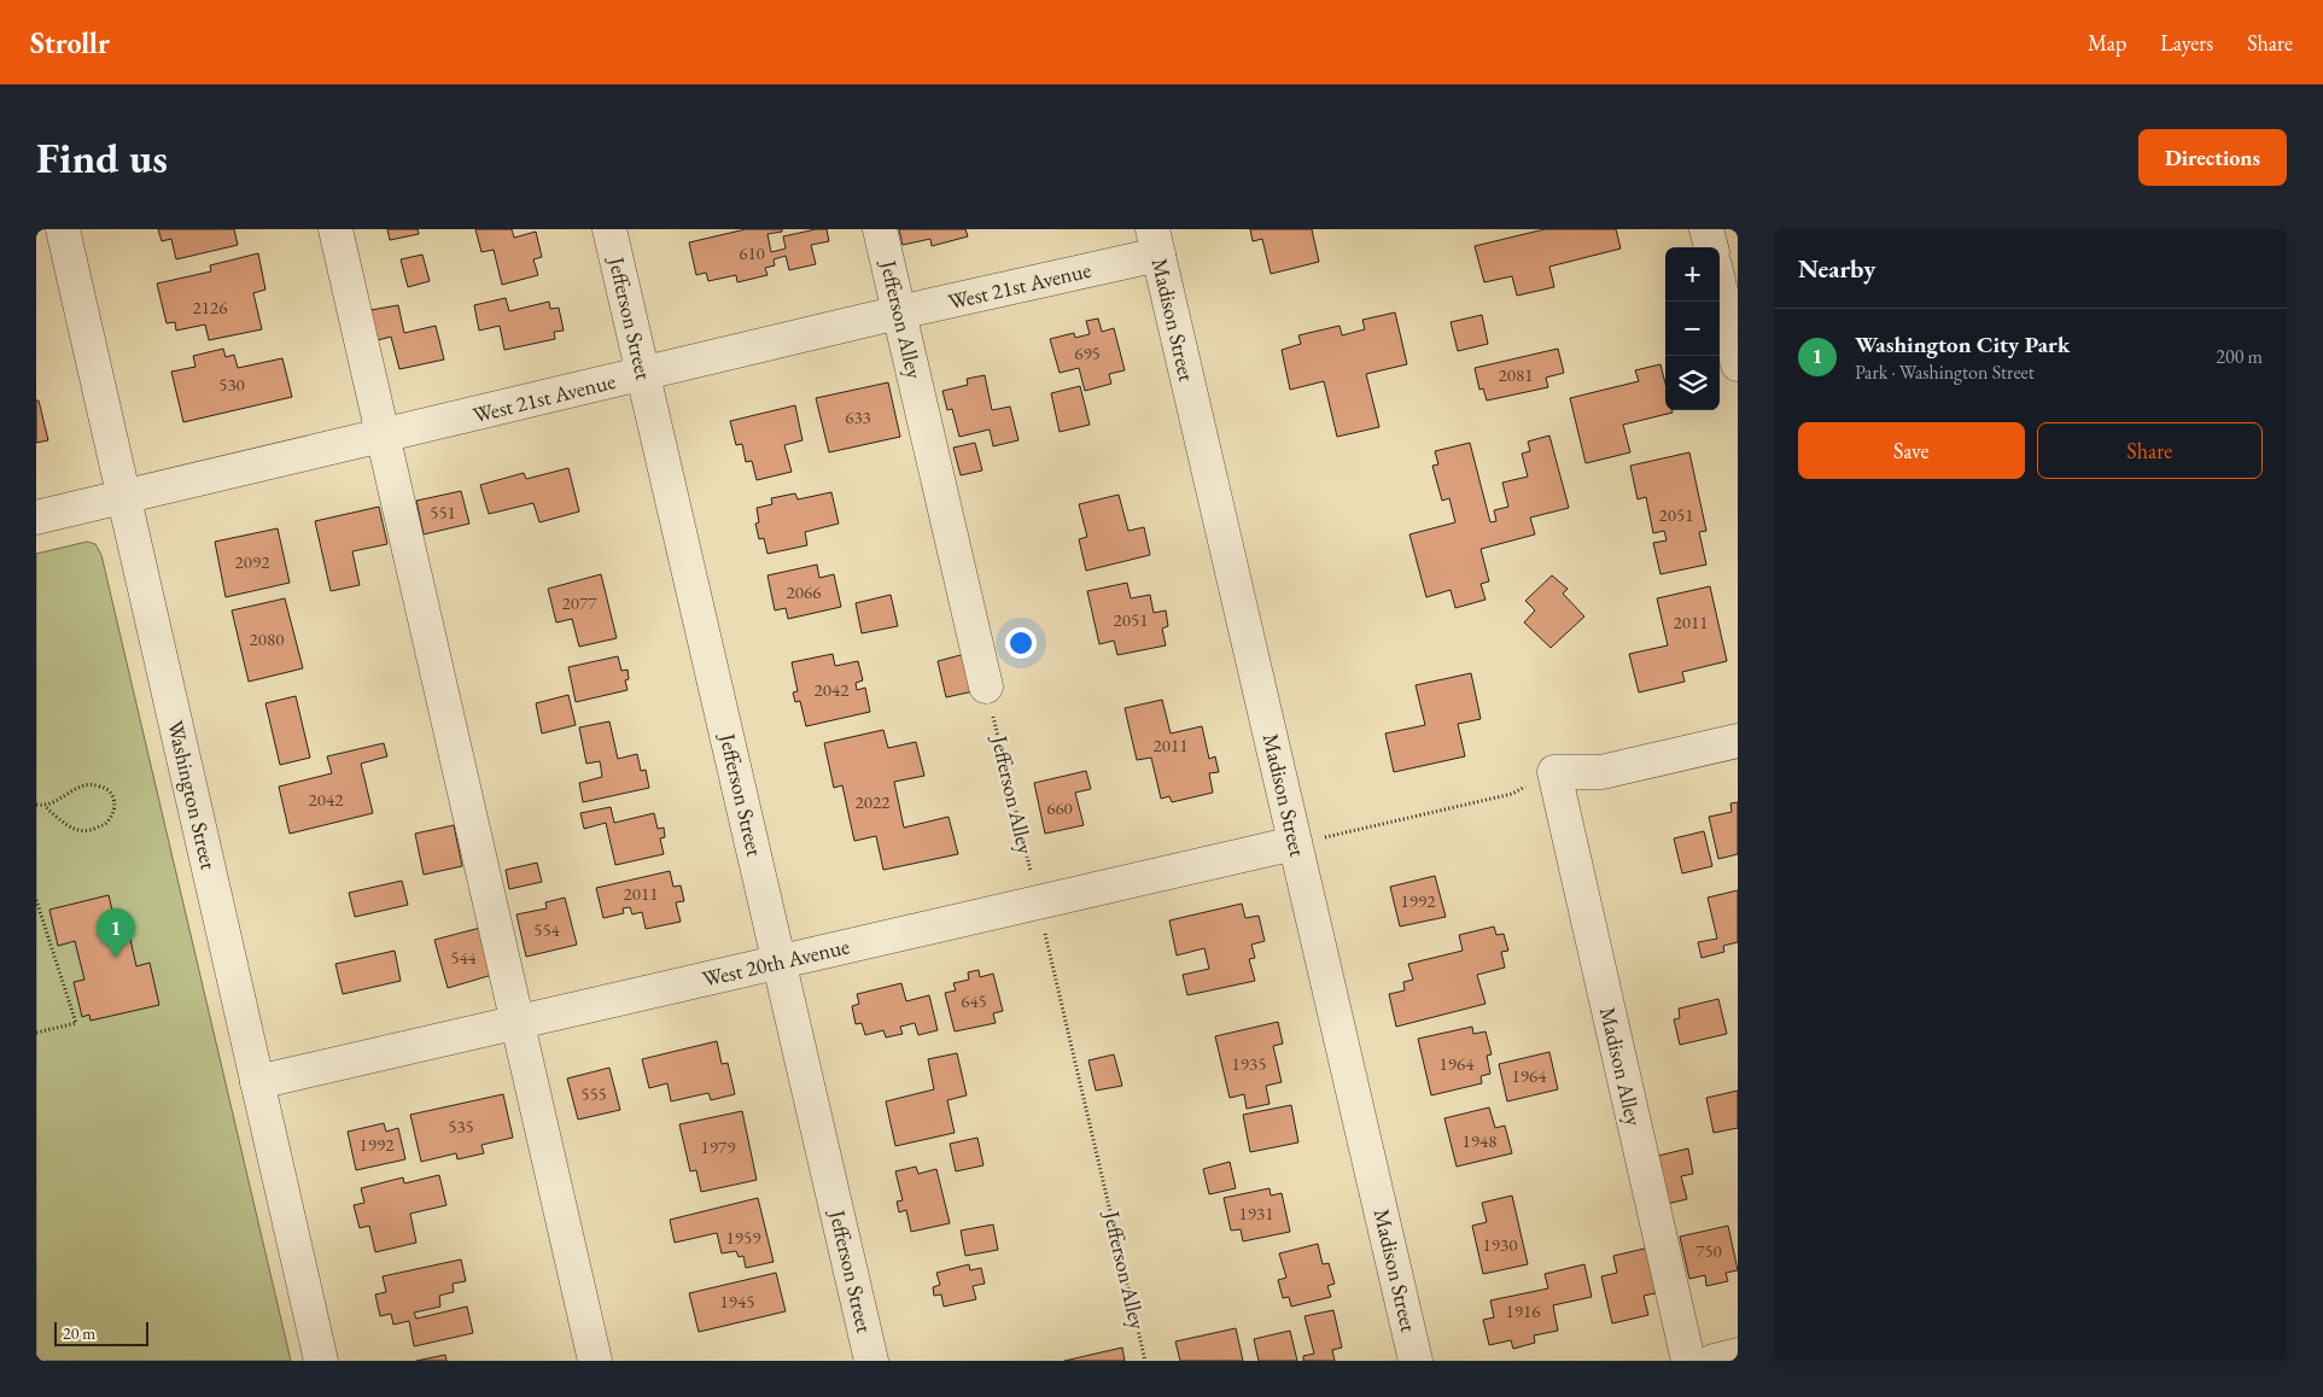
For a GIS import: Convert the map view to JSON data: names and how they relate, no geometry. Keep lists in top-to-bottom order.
{
  "streets": {
    "street": [
      "West 21st Avenue",
      "Jefferson Street",
      "Jefferson Alley",
      "Madison Street",
      "Washington Street",
      "West 20th Avenue",
      "Madison Alley"
    ]
  },
  "crossings": [
    ["West 21st Avenue", "Jefferson Street"],
    ["West 21st Avenue", "Jefferson Alley"],
    ["West 21st Avenue", "Madison Street"],
    ["West 21st Avenue", "Washington Street"],
    ["Jefferson Street", "West 20th Avenue"],
    ["Jefferson Alley", "West 20th Avenue"],
    ["Madison Street", "West 20th Avenue"],
    ["Washington Street", "West 20th Avenue"]
  ],
  "house_numbers": [
    "610",
    "2126",
    "695",
    "2081",
    "530",
    "633",
    "551",
    "2051",
    "2092",
    "2066",
    "2077",
    "2051",
    "2011",
    "2080",
    "2042",
    "2011",
    "2042",
    "2022",
    "660",
    "2011",
    "1992",
    "554",
    "544",
    "645",
    "1935",
    "1964",
    "1964",
    "555",
    "535",
    "1948",
    "1992",
    "1979",
    "1931",
    "1959",
    "1930",
    "750",
    "1945",
    "1916"
  ],
  "scale_bar": "20 m",
  "page": {
    "header": "Strollr",
    "nav": ["Map", "Layers", "Share"],
    "buttons": [
      "Directions",
      ["Save", "Share"]
    ],
    "title": "Find us",
    "heading": "Nearby",
    "map_buttons": ["+", "−"],
    "list": [
      {
        "mark": "1",
        "name": "Washington City Park",
        "note": "Park · Washington Street",
        "value": "200 m"
      }
    ],
    "pins": "1",
    "scale": "20 m"
  }
}
